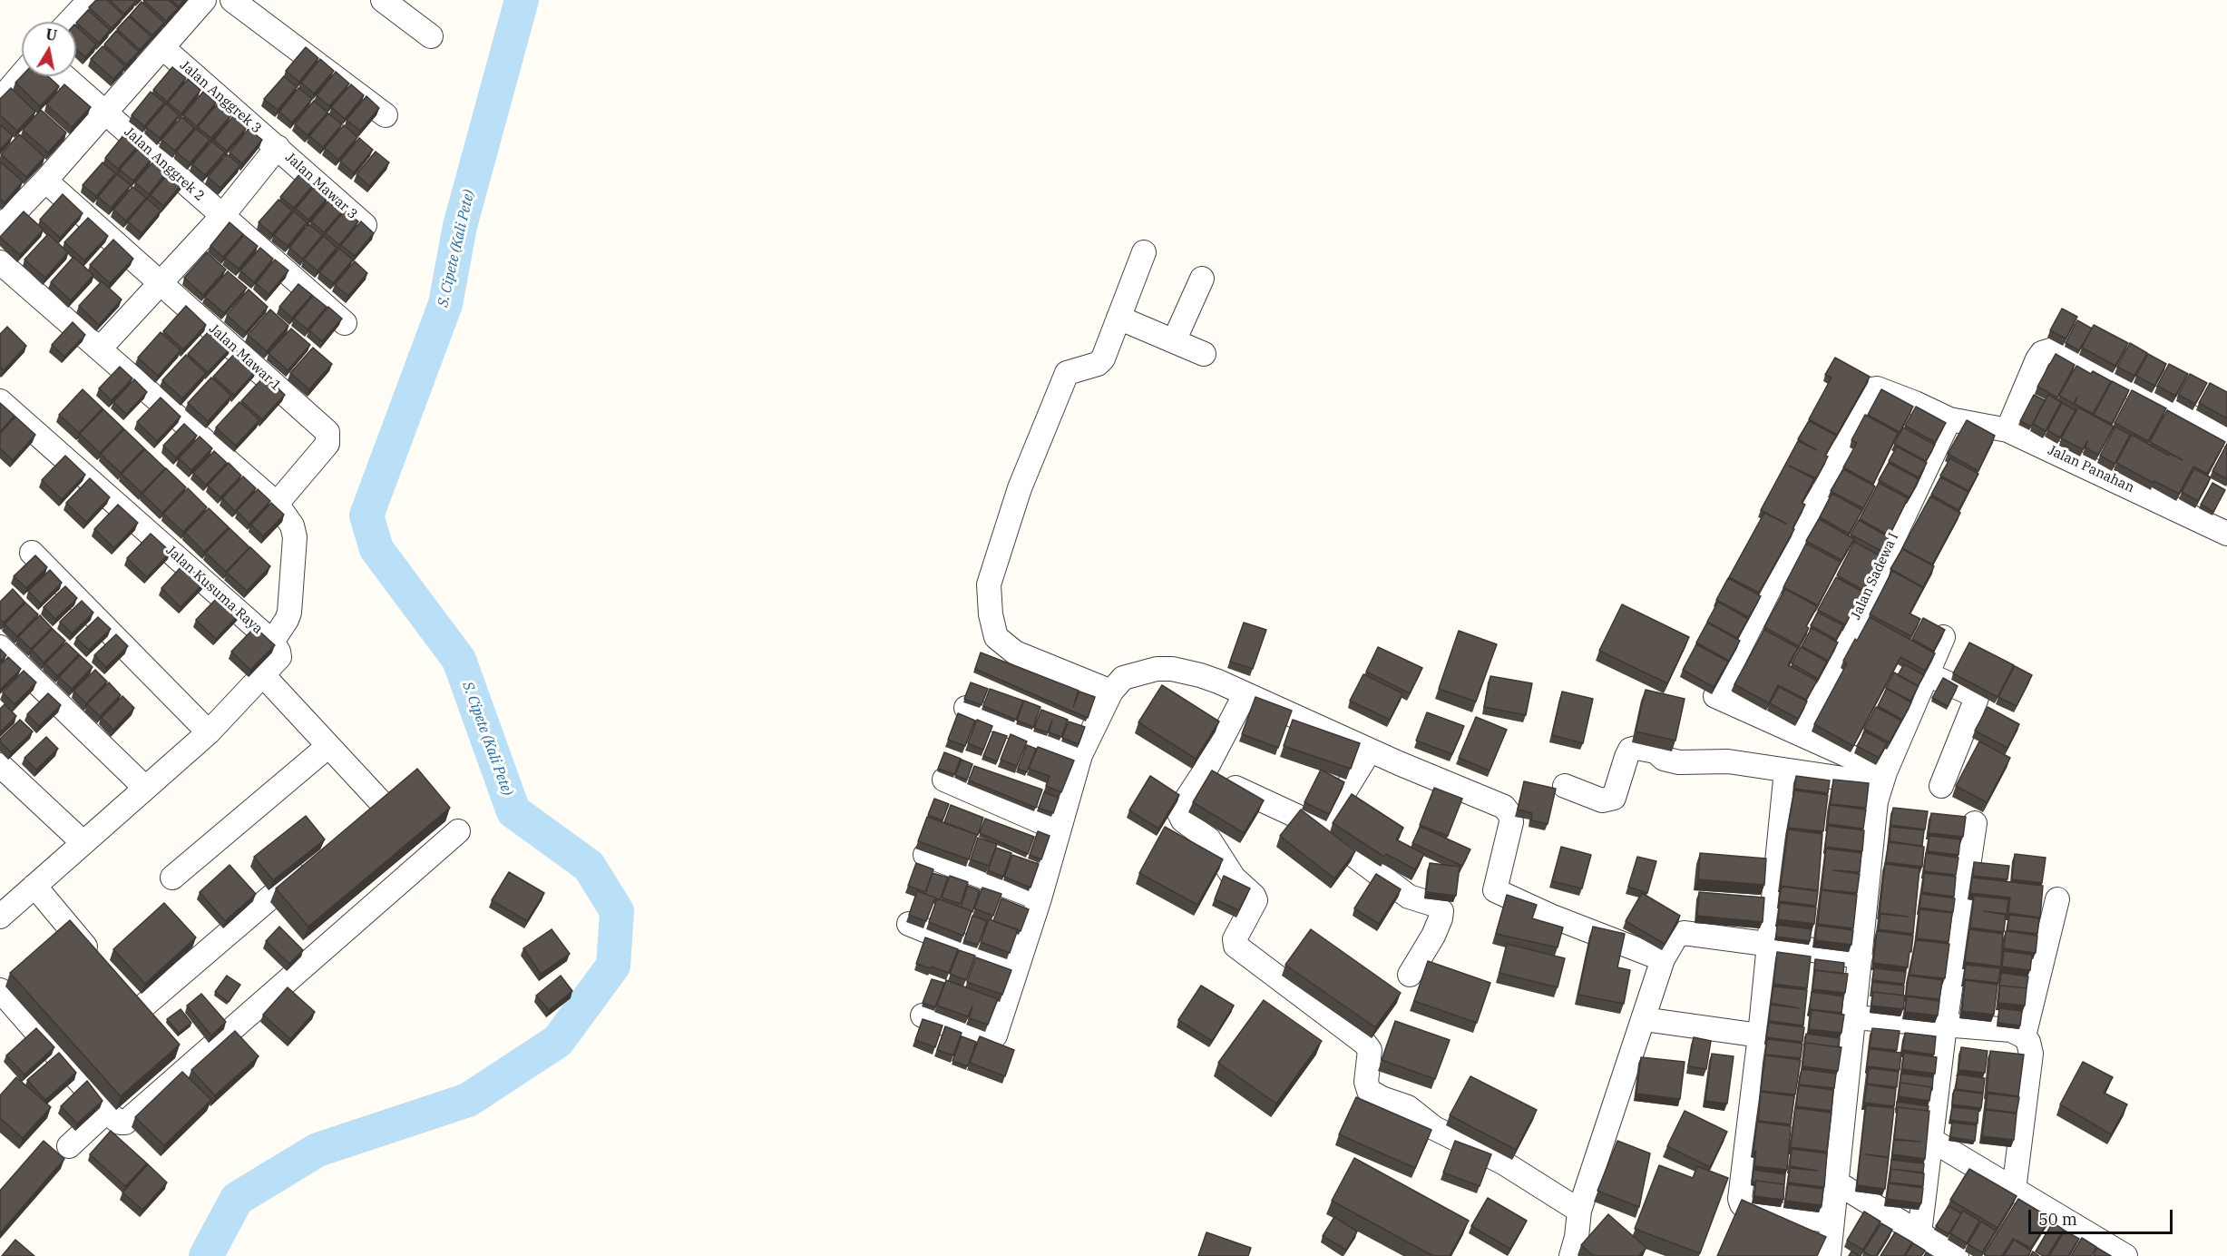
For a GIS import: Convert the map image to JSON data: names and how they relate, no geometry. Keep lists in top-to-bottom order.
{
  "streets": {
    "street": [
      "Jalan Anggrek 3",
      "Jalan Anggrek 2",
      "Jalan Mawar 3",
      "Jalan Mawar 1",
      "Jalan Panahan",
      "Jalan Sadewa I",
      "Jalan Kusuma Raya"
    ]
  },
  "crossings": [
    ["Jalan Anggrek 3", "Jalan Mawar 3"],
    ["Jalan Panahan", "Jalan Sadewa I"]
  ],
  "water": ["S. Cipete (Kali Pete)"],
  "scale_bar": "50 m",
  "north": "top"
}
